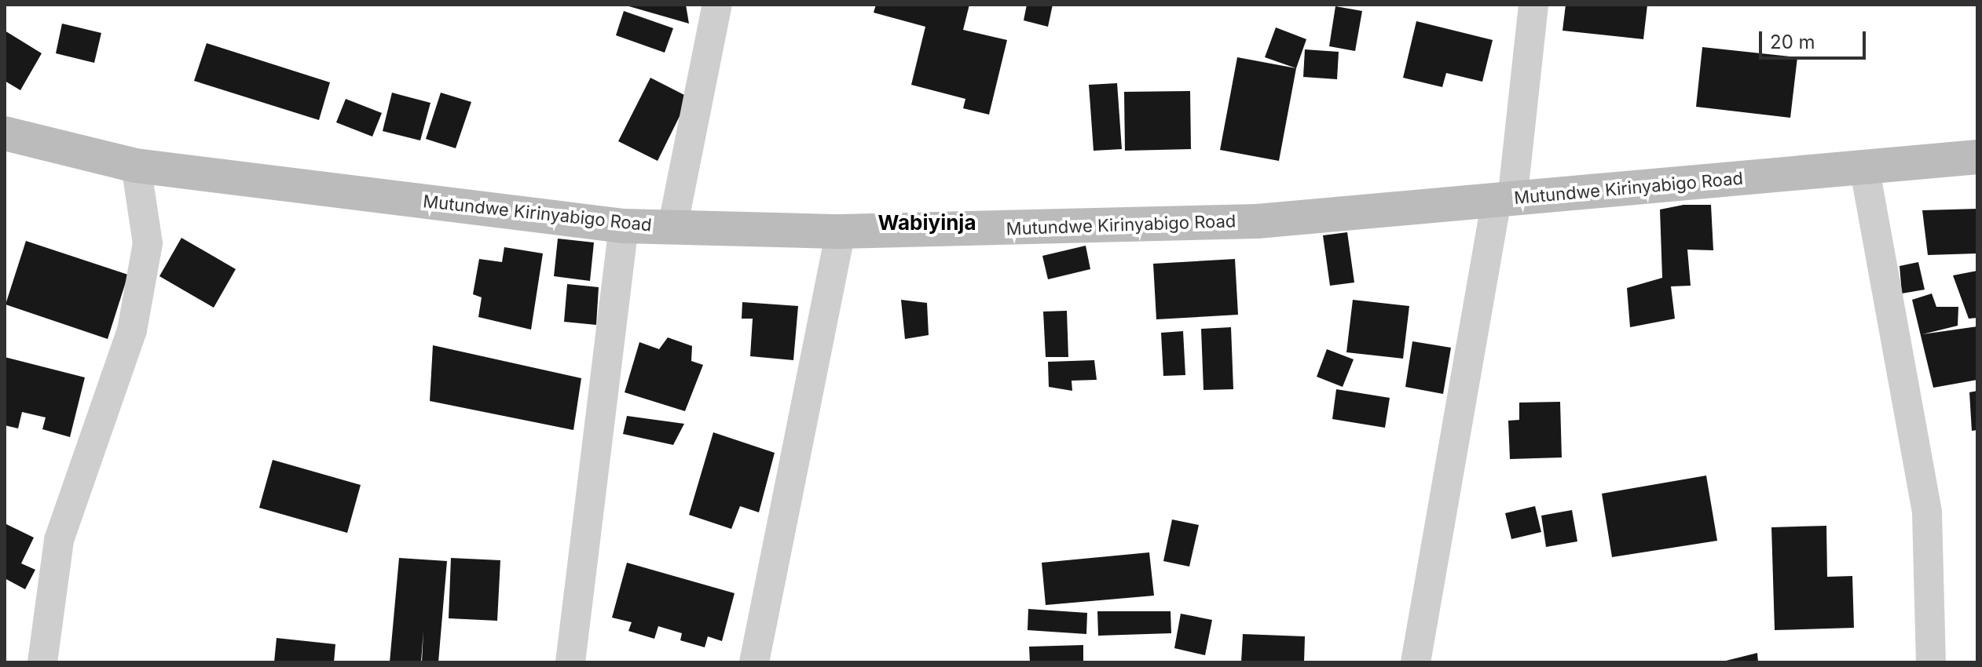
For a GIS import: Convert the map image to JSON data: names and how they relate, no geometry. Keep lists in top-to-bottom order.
{
  "streets": {
    "street": ["Mutundwe Kirinyabigo Road"]
  },
  "districts": ["Wabiyinja"],
  "scale_bar": "20 m"
}
